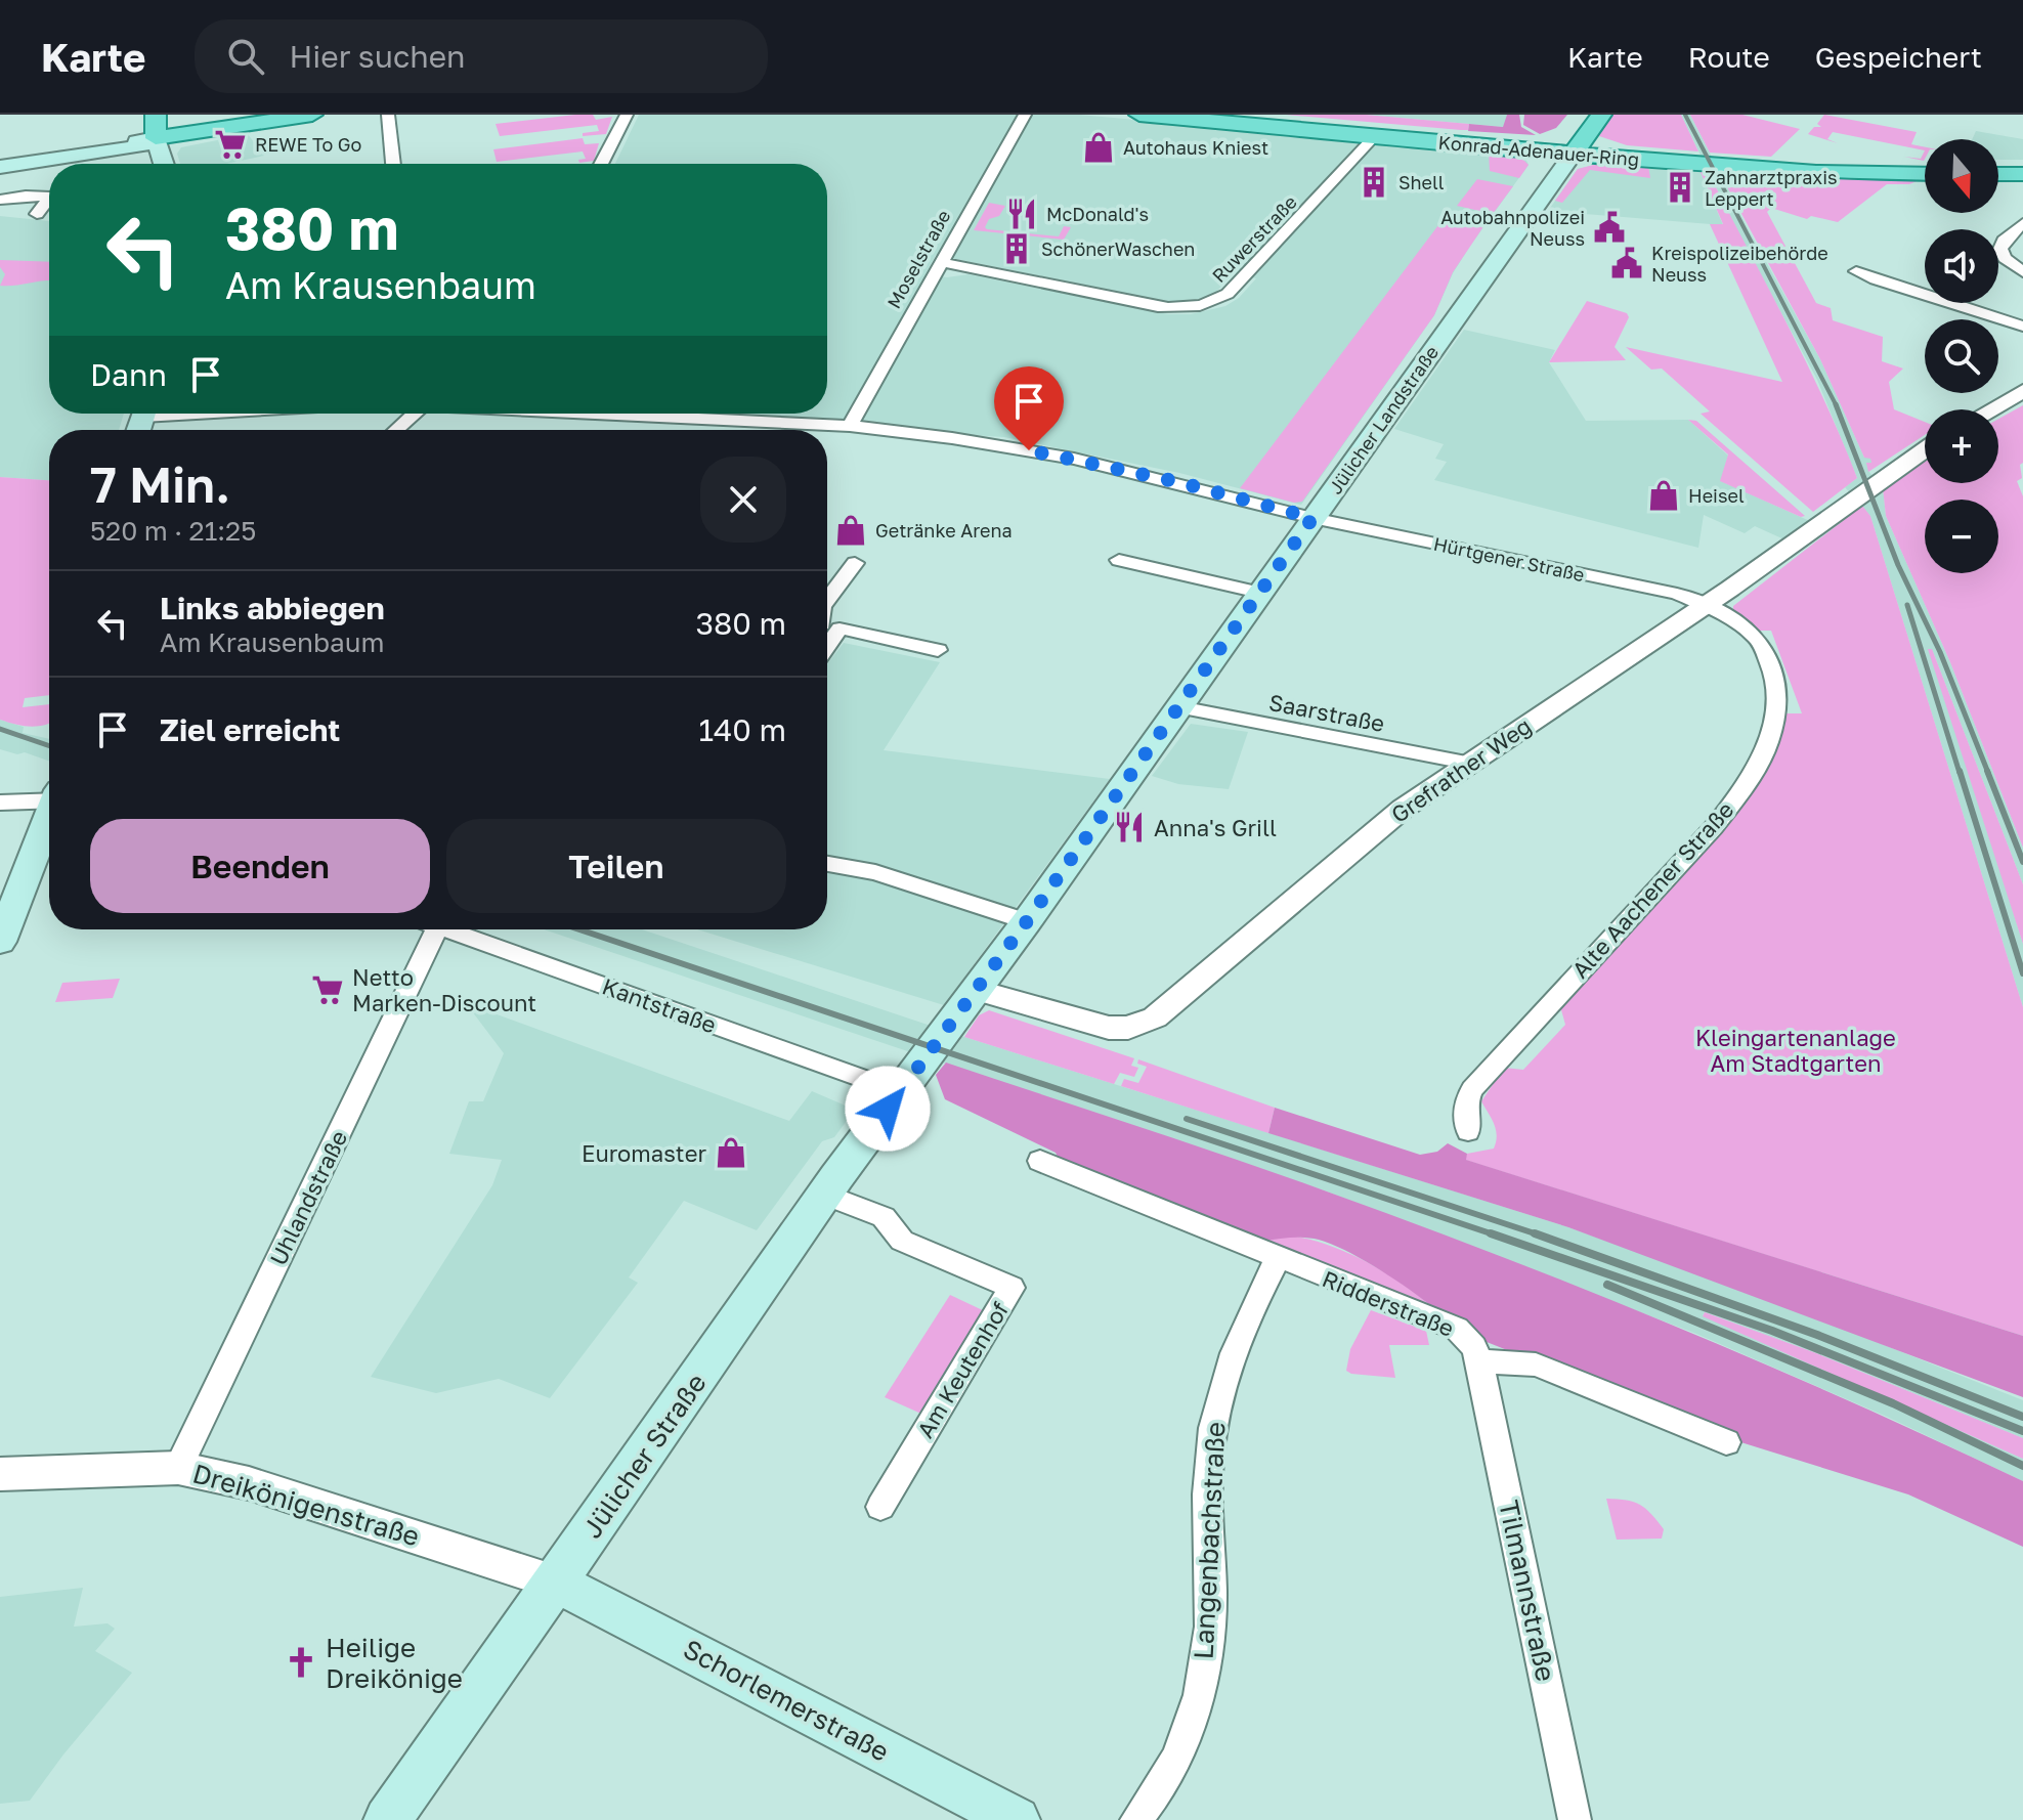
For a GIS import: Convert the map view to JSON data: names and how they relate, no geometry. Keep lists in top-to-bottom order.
{
  "streets": {
    "main road": [
      "Konrad-Adenauer-Ring",
      "Jülicher Landstraße",
      "Jülicher Straße",
      "Schorlemerstraße"
    ],
    "street": [
      "Ruwerstraße",
      "Moselstraße",
      "Hürtgener Straße",
      "Saarstraße",
      "Grefrather Weg",
      "Alte Aachener Straße",
      "Kantstraße",
      "Uhlandstraße",
      "Ridderstraße",
      "Am Keutenhof",
      "Dreikönigenstraße",
      "Langenbachstraße",
      "Tilmannstraße"
    ]
  },
  "crossings": [
    ["Konrad-Adenauer-Ring", "Ruwerstraße"],
    ["Konrad-Adenauer-Ring", "Jülicher Landstraße"],
    ["Ruwerstraße", "Moselstraße"],
    ["Moselstraße", "Hürtgener Straße"],
    ["Jülicher Landstraße", "Hürtgener Straße"],
    ["Jülicher Landstraße", "Saarstraße"],
    ["Jülicher Landstraße", "Grefrather Weg"],
    ["Jülicher Landstraße", "Kantstraße"],
    ["Jülicher Landstraße", "Jülicher Straße"],
    ["Hürtgener Straße", "Grefrather Weg"],
    ["Hürtgener Straße", "Alte Aachener Straße"],
    ["Saarstraße", "Grefrather Weg"],
    ["Grefrather Weg", "Alte Aachener Straße"],
    ["Kantstraße", "Jülicher Straße"],
    ["Uhlandstraße", "Dreikönigenstraße"],
    ["Ridderstraße", "Langenbachstraße"],
    ["Ridderstraße", "Tilmannstraße"],
    ["Am Keutenhof", "Jülicher Straße"],
    ["Jülicher Straße", "Dreikönigenstraße"],
    ["Jülicher Straße", "Schorlemerstraße"],
    ["Dreikönigenstraße", "Schorlemerstraße"]
  ],
  "parks": ["Kleingartenanlage Am Stadtgarten"],
  "places": {
    "supermarket": ["REWE To Go", "Netto Marken-Discount"],
    "shop": [
      "Autohaus Kniest",
      "Heisel",
      "Getränke Arena",
      "Euromaster"
    ],
    "building": ["Shell", "Zahnarztpraxis Leppert", "SchönerWaschen"],
    "restaurant": ["McDonald's", "Anna's Grill"],
    "public building": ["Autobahnpolizei Neuss", "Kreispolizeibehörde Neuss"],
    "church": ["Heilige Dreikönige"]
  },
  "north": "bottom",
  "page": {
    "header": "Karte",
    "search": "Hier suchen",
    "nav": ["Karte", "Route", "Gespeichert"],
    "map_buttons": ["+", "−"],
    "turn": ["380 m", "Am Krausenbaum"],
    "then": "Dann",
    "heading": ["7 Min.", "520 m · 21:25"],
    "list": [
      {
        "name": "Links abbiegen",
        "note": "Am Krausenbaum",
        "value": "380 m"
      },
      {
        "name": "Ziel erreicht",
        "value": "140 m"
      }
    ],
    "buttons": ["Beenden", "Teilen"]
  }
}
